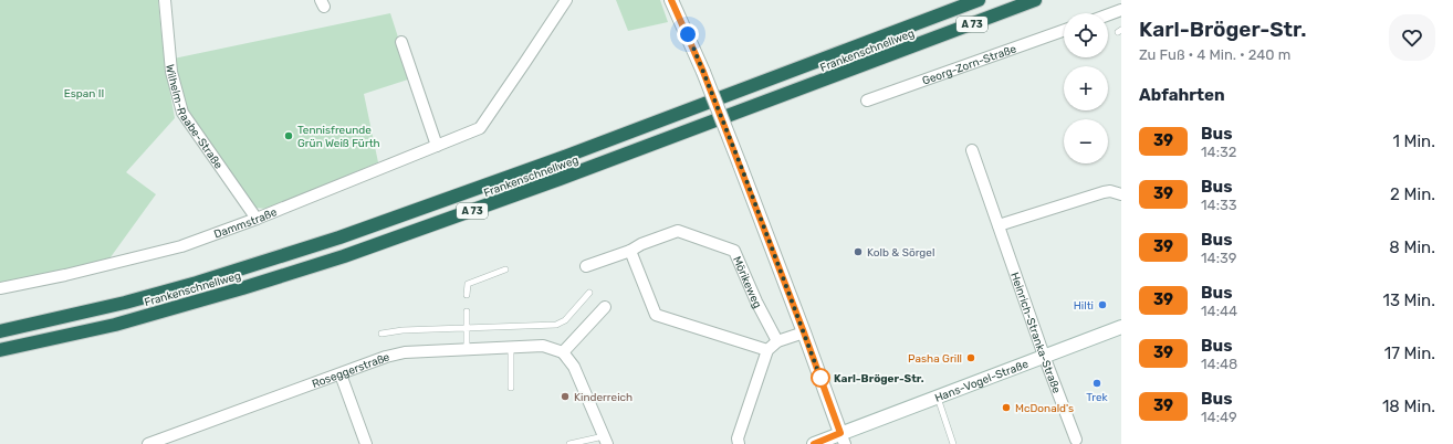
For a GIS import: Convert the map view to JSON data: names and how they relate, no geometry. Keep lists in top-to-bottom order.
{
  "streets": {
    "highway": ["A 73", "Frankenschnellweg"],
    "street": [
      "Georg-Zorn-Straße",
      "Wilhelm-Raabe-Straße",
      "Dammstraße",
      "Mörikeweg",
      "Heinrich-Stranka-Straße",
      "Roseggerstraße",
      "Hans-Vogel-Straße"
    ]
  },
  "crossings": [
    ["Wilhelm-Raabe-Straße", "Dammstraße"],
    ["Heinrich-Stranka-Straße", "Hans-Vogel-Straße"]
  ],
  "parks": ["Espan II"],
  "places": [
    "Tennisfreunde Grün Weiß Fürth",
    "Kolb & Sörgel",
    "Hilti",
    "Pasha Grill",
    "Karl-Bröger-Str.",
    "Trek",
    "Kinderreich",
    "McDonald's"
  ],
  "lines": ["bus line 39"],
  "page": {
    "heading": [
      ["Karl-Bröger-Str.", "Zu Fuß · 4 Min. · 240 m"],
      "Abfahrten"
    ],
    "map_buttons": ["+", "−"],
    "list": [
      {
        "mark": "39",
        "name": "Bus",
        "note": "14:32",
        "value": "1 Min."
      },
      {
        "mark": "39",
        "name": "Bus",
        "note": "14:33",
        "value": "2 Min."
      },
      {
        "mark": "39",
        "name": "Bus",
        "note": "14:39",
        "value": "8 Min."
      },
      {
        "mark": "39",
        "name": "Bus",
        "note": "14:44",
        "value": "13 Min."
      },
      {
        "mark": "39",
        "name": "Bus",
        "note": "14:48",
        "value": "17 Min."
      },
      {
        "mark": "39",
        "name": "Bus",
        "note": "14:49",
        "value": "18 Min."
      }
    ]
  }
}
